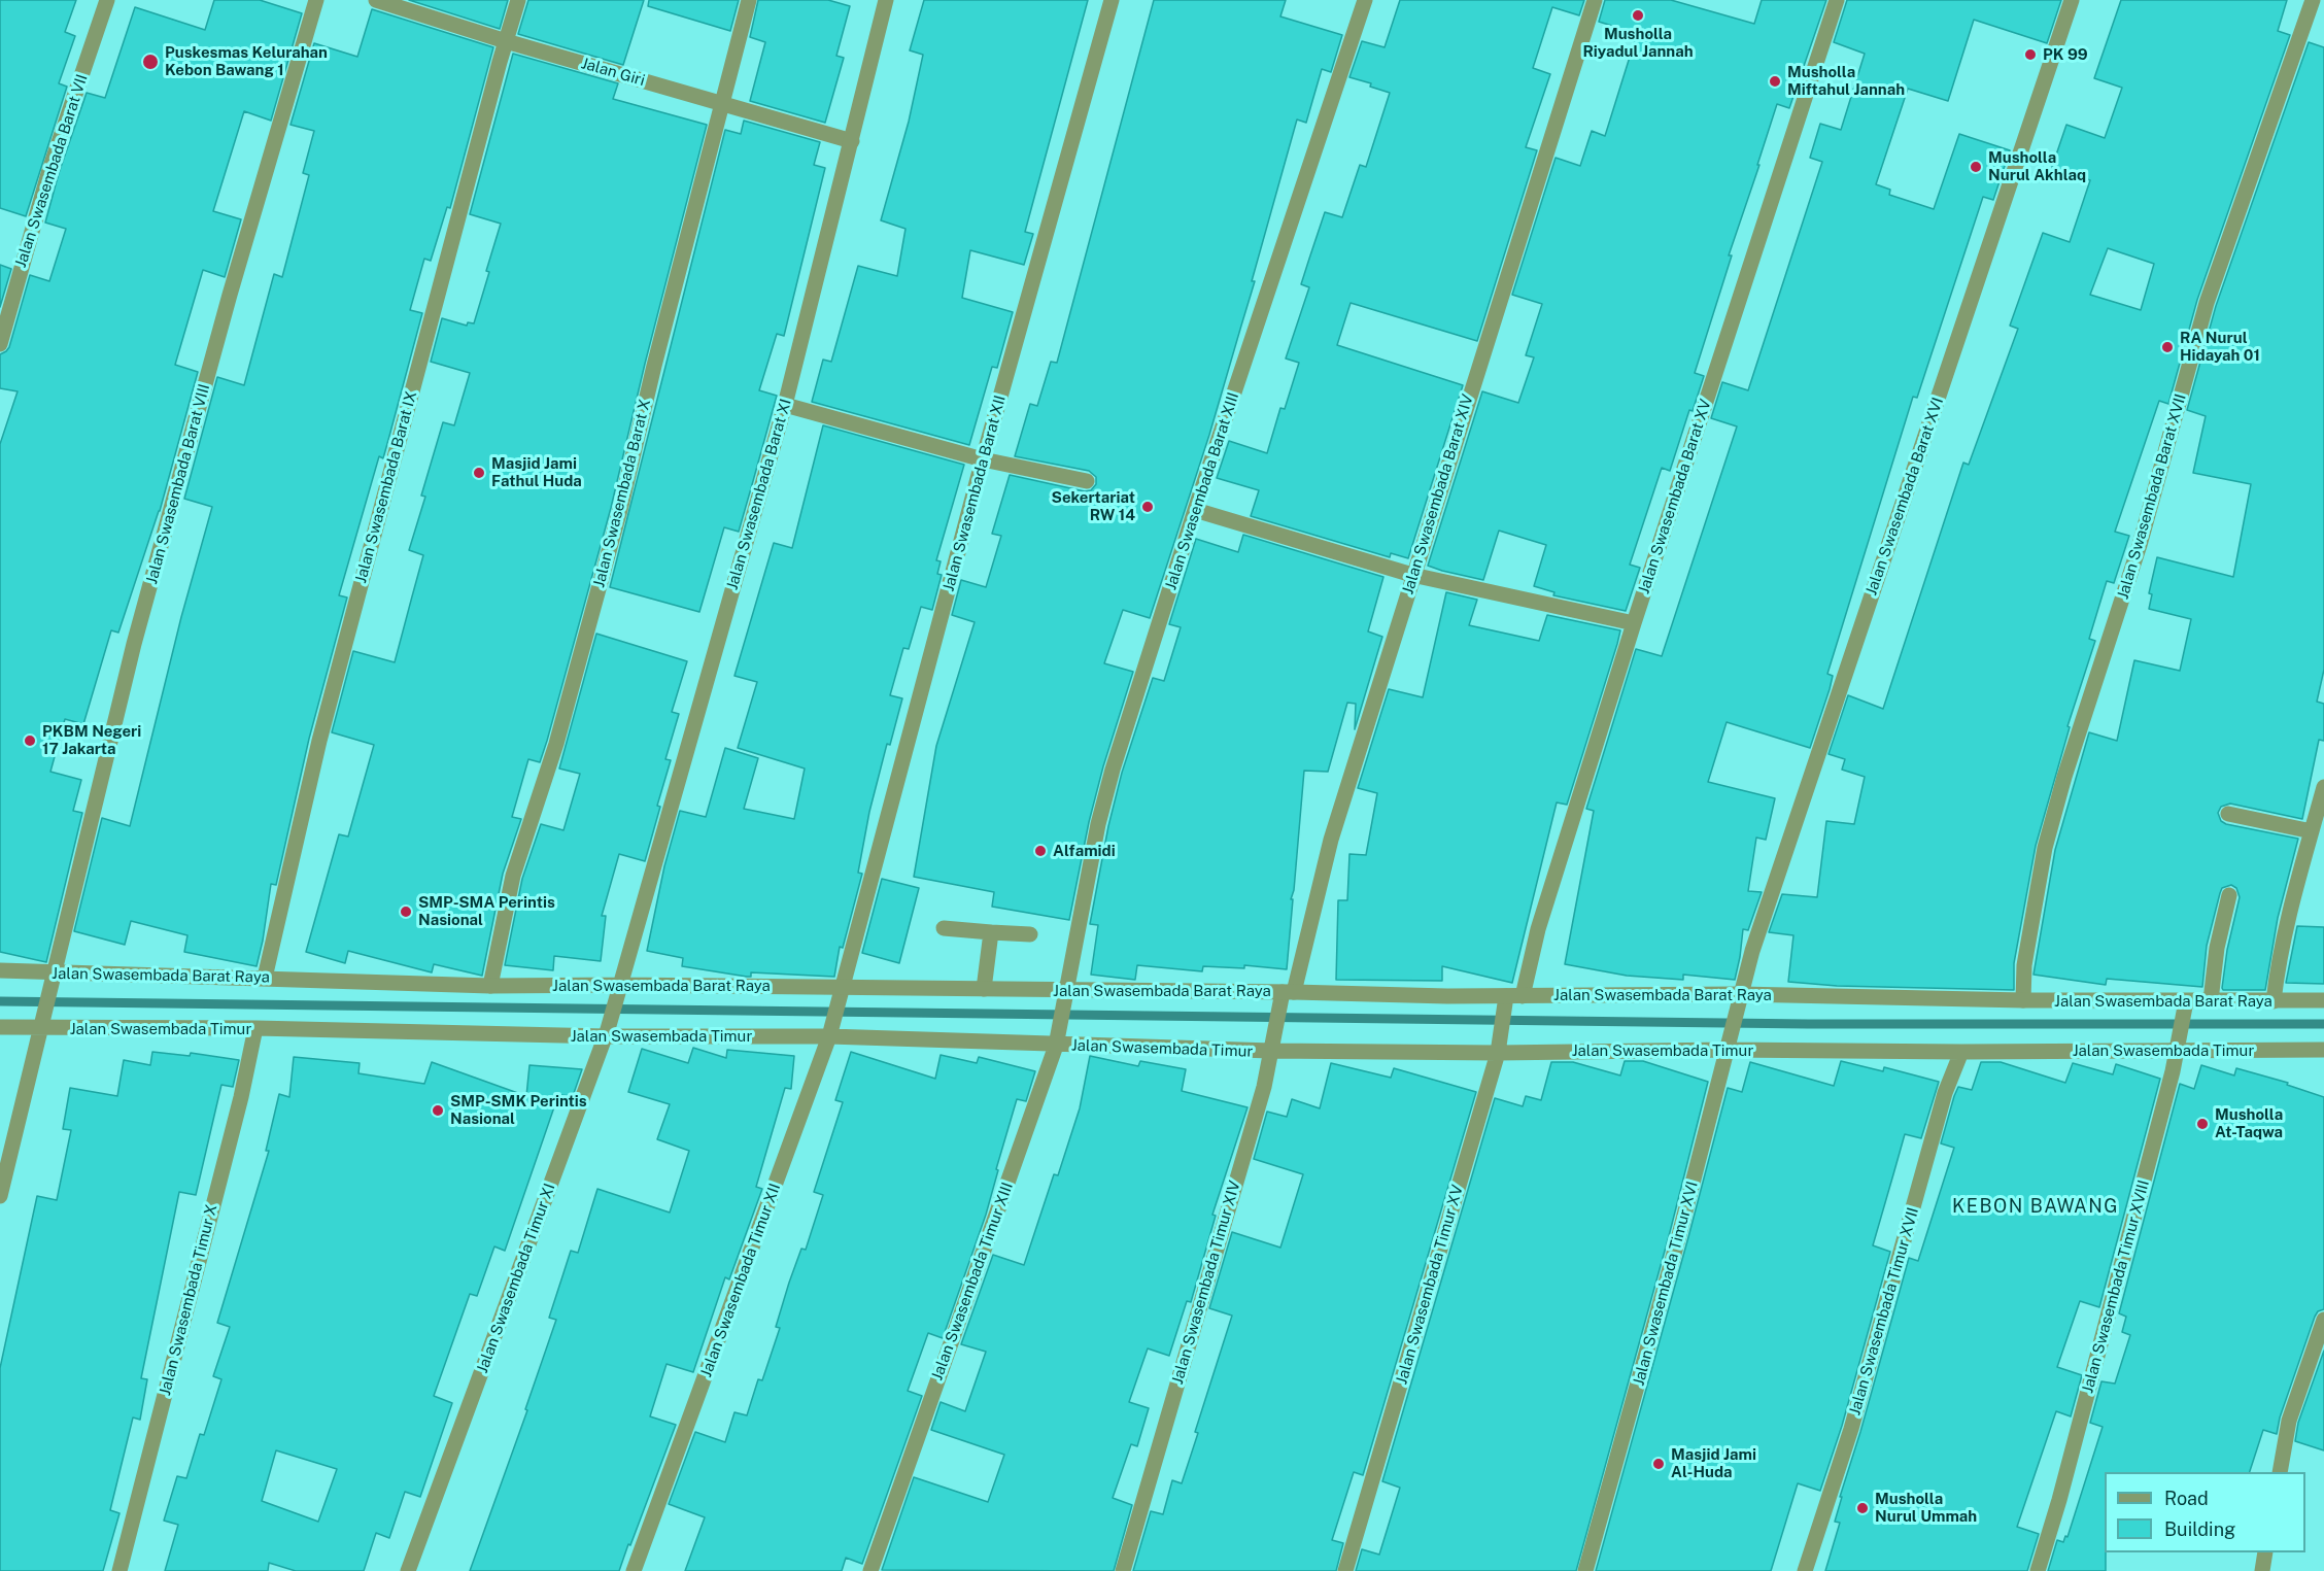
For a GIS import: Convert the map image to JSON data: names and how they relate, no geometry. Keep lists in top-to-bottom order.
{
  "streets": {
    "street": [
      "Jalan Giri",
      "Jalan Swasembada Barat VII",
      "Jalan Swasembada Barat VIII",
      "Jalan Swasembada Barat IX",
      "Jalan Swasembada Barat XIII",
      "Jalan Swasembada Barat X",
      "Jalan Swasembada Barat XII",
      "Jalan Swasembada Barat XI",
      "Jalan Swasembada Barat XIV",
      "Jalan Swasembada Barat XV",
      "Jalan Swasembada Barat XVI",
      "Jalan Swasembada Barat XVII",
      "Jalan Swasembada Barat Raya",
      "Jalan Swasembada Timur",
      "Jalan Swasembada Timur XI",
      "Jalan Swasembada Timur XII",
      "Jalan Swasembada Timur XIII",
      "Jalan Swasembada Timur XIV",
      "Jalan Swasembada Timur XVI",
      "Jalan Swasembada Timur XV",
      "Jalan Swasembada Timur XVIII",
      "Jalan Swasembada Timur X",
      "Jalan Swasembada Timur XVII"
    ]
  },
  "crossings": [
    ["Jalan Giri", "Jalan Swasembada Barat IX"],
    ["Jalan Giri", "Jalan Swasembada Barat X"],
    ["Jalan Giri", "Jalan Swasembada Barat XI"],
    ["Jalan Swasembada Barat VIII", "Jalan Swasembada Barat Raya"],
    ["Jalan Swasembada Barat VIII", "Jalan Swasembada Timur"],
    ["Jalan Swasembada Barat IX", "Jalan Swasembada Barat Raya"],
    ["Jalan Swasembada Barat XIII", "Jalan Swasembada Barat Raya"],
    ["Jalan Swasembada Barat XIII", "Jalan Swasembada Timur XIII"],
    ["Jalan Swasembada Barat X", "Jalan Swasembada Barat Raya"],
    ["Jalan Swasembada Barat XII", "Jalan Swasembada Barat Raya"],
    ["Jalan Swasembada Barat XII", "Jalan Swasembada Timur XII"],
    ["Jalan Swasembada Barat XI", "Jalan Swasembada Barat Raya"],
    ["Jalan Swasembada Barat XI", "Jalan Swasembada Timur XI"],
    ["Jalan Swasembada Barat XIV", "Jalan Swasembada Barat Raya"],
    ["Jalan Swasembada Barat XIV", "Jalan Swasembada Timur XIV"],
    ["Jalan Swasembada Barat XV", "Jalan Swasembada Barat Raya"],
    ["Jalan Swasembada Barat XVI", "Jalan Swasembada Barat Raya"],
    ["Jalan Swasembada Barat XVI", "Jalan Swasembada Timur XVI"],
    ["Jalan Swasembada Barat XVII", "Jalan Swasembada Barat Raya"],
    ["Jalan Swasembada Barat Raya", "Jalan Swasembada Timur XI"],
    ["Jalan Swasembada Barat Raya", "Jalan Swasembada Timur XII"],
    ["Jalan Swasembada Barat Raya", "Jalan Swasembada Timur XIII"],
    ["Jalan Swasembada Barat Raya", "Jalan Swasembada Timur XIV"],
    ["Jalan Swasembada Barat Raya", "Jalan Swasembada Timur XVI"],
    ["Jalan Swasembada Barat Raya", "Jalan Swasembada Timur XV"],
    ["Jalan Swasembada Barat Raya", "Jalan Swasembada Timur XVIII"],
    ["Jalan Swasembada Timur", "Jalan Swasembada Timur XI"],
    ["Jalan Swasembada Timur", "Jalan Swasembada Timur XII"],
    ["Jalan Swasembada Timur", "Jalan Swasembada Timur XIII"],
    ["Jalan Swasembada Timur", "Jalan Swasembada Timur XIV"],
    ["Jalan Swasembada Timur", "Jalan Swasembada Timur XVI"],
    ["Jalan Swasembada Timur", "Jalan Swasembada Timur XV"],
    ["Jalan Swasembada Timur", "Jalan Swasembada Timur XVIII"],
    ["Jalan Swasembada Timur", "Jalan Swasembada Timur X"],
    ["Jalan Swasembada Timur", "Jalan Swasembada Timur XVII"]
  ],
  "districts": ["KEBON BAWANG"],
  "places": [
    "Musholla Riyadul Jannah",
    "PK 99",
    "Puskesmas Kelurahan Kebon Bawang 1",
    "Musholla Miftahul Jannah",
    "Musholla Nurul Akhlaq",
    "RA Nurul Hidayah 01",
    "Masjid Jami Fathul Huda",
    "Sekertariat RW 14",
    "PKBM Negeri 17 Jakarta",
    "Alfamidi",
    "SMP-SMA Perintis Nasional",
    "SMP-SMK Perintis Nasional",
    "Musholla At-Taqwa",
    "Masjid Jami Al-Huda",
    "Musholla Nurul Ummah"
  ],
  "legend": ["Road", "Building"]
}
